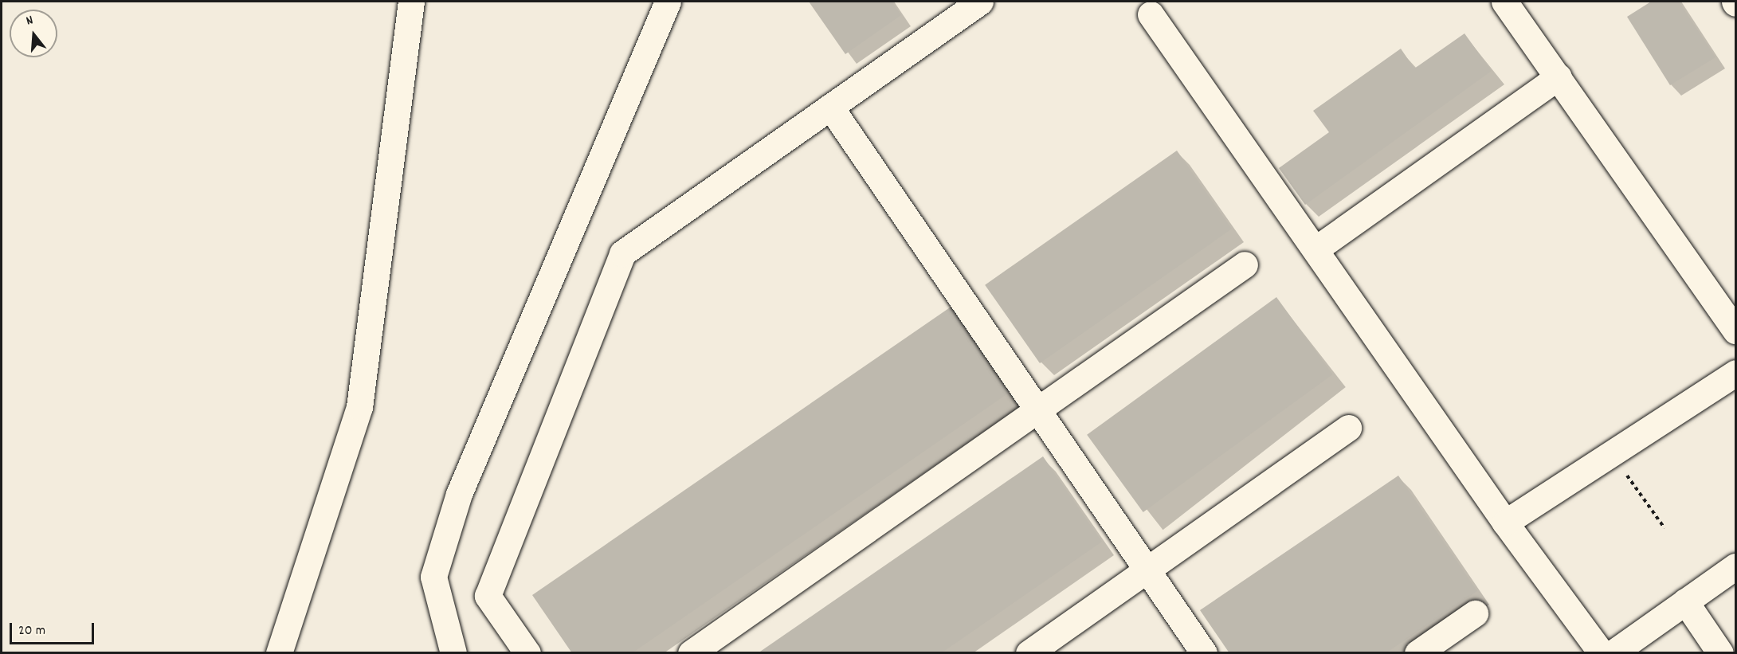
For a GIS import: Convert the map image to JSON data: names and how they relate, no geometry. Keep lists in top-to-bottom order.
{
  "scale_bar": "20 m",
  "north": "top"
}
